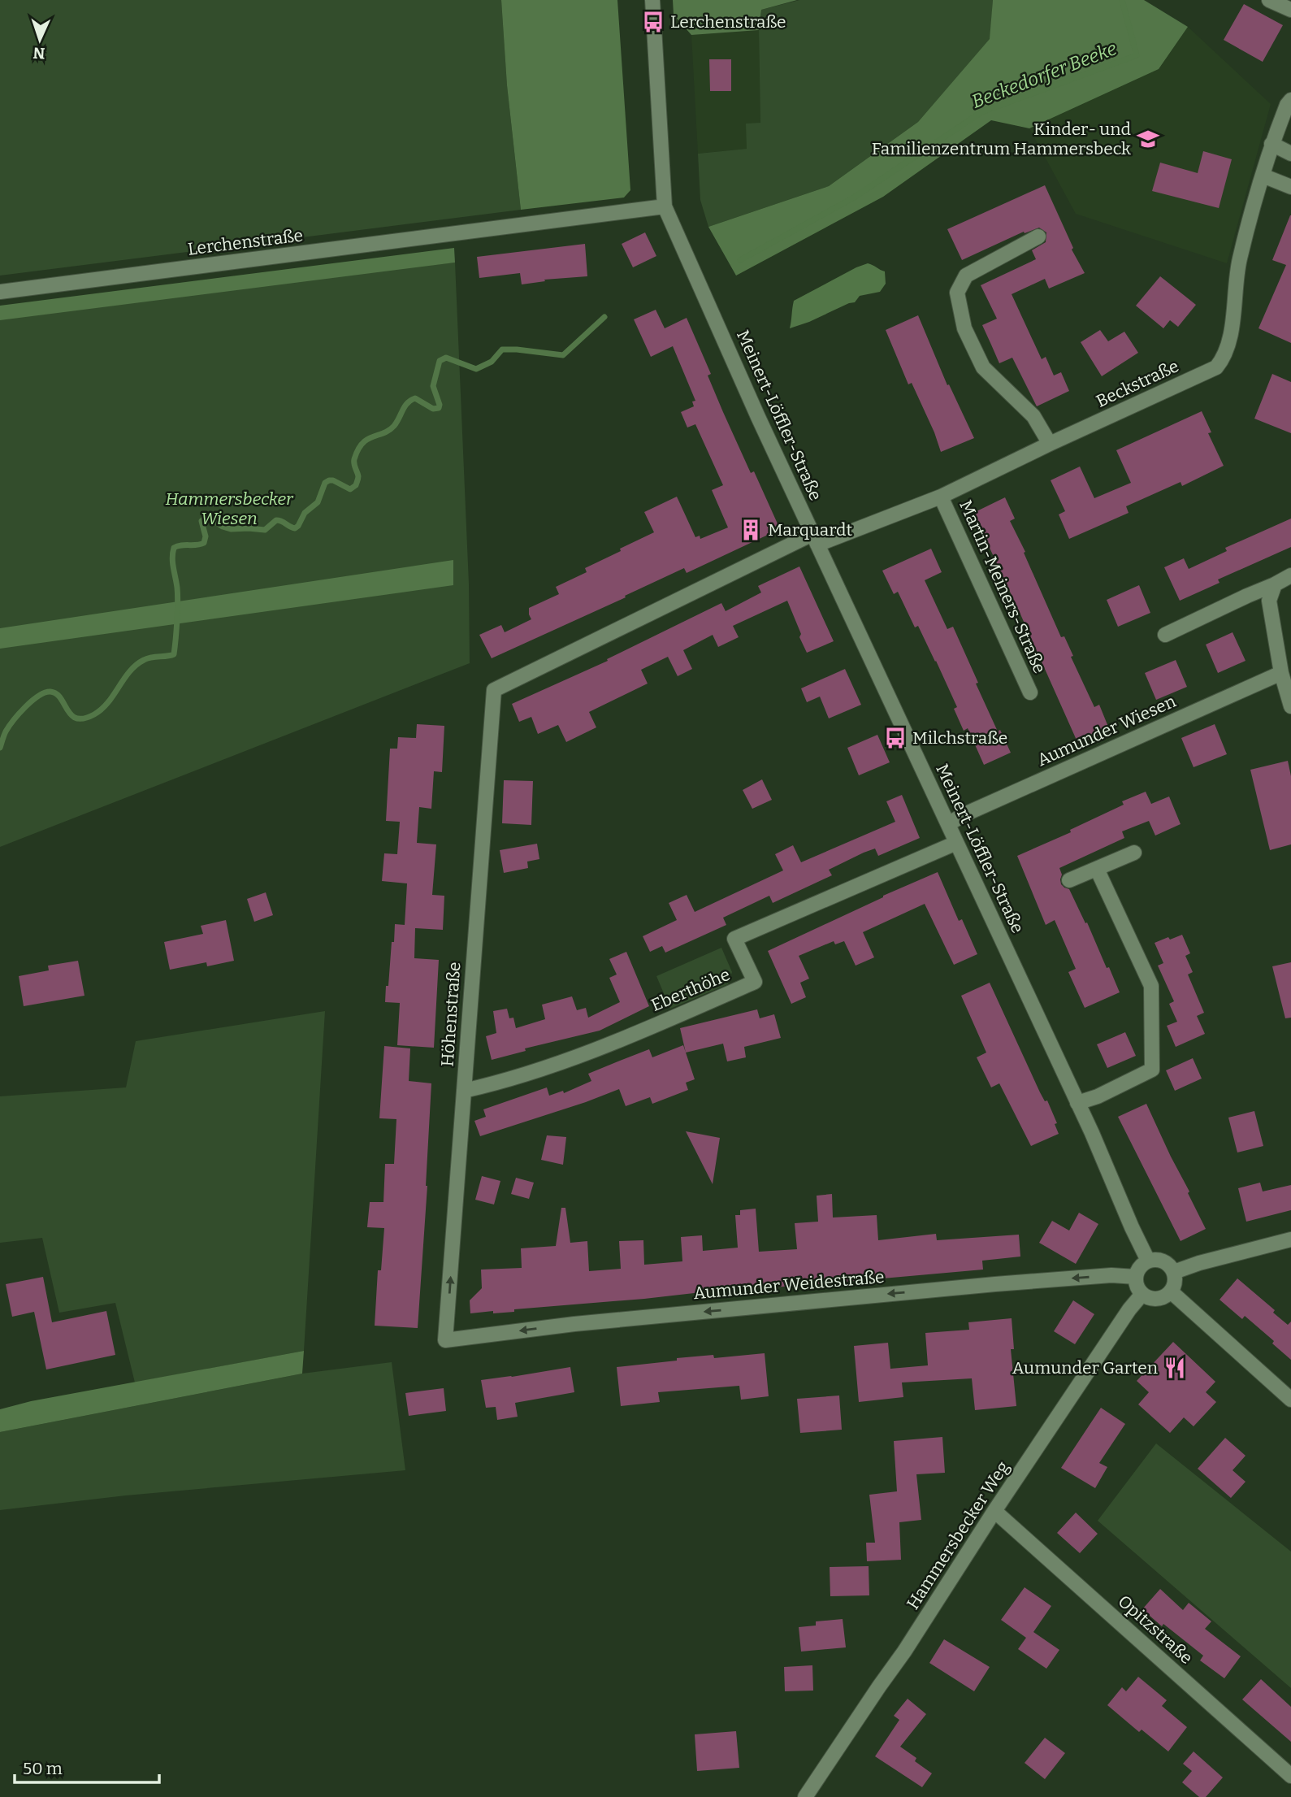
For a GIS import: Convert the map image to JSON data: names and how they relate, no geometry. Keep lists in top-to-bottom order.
{
  "streets": {
    "street": [
      "Lerchenstraße",
      "Beckstraße",
      "Meinert-Löffler-Straße",
      "Martin-Meiners-Straße",
      "Aumunder Wiesen",
      "Eberthöhe",
      "Höhenstraße",
      "Aumunder Weidestraße",
      "Hammersbecker Weg",
      "Opitzstraße"
    ]
  },
  "crossings": [
    ["Lerchenstraße", "Meinert-Löffler-Straße"],
    ["Beckstraße", "Meinert-Löffler-Straße"],
    ["Beckstraße", "Martin-Meiners-Straße"],
    ["Beckstraße", "Höhenstraße"],
    ["Meinert-Löffler-Straße", "Aumunder Wiesen"],
    ["Meinert-Löffler-Straße", "Eberthöhe"],
    ["Meinert-Löffler-Straße", "Höhenstraße"],
    ["Meinert-Löffler-Straße", "Aumunder Weidestraße"],
    ["Meinert-Löffler-Straße", "Hammersbecker Weg"],
    ["Eberthöhe", "Höhenstraße"],
    ["Höhenstraße", "Aumunder Weidestraße"],
    ["Aumunder Weidestraße", "Hammersbecker Weg"],
    ["Hammersbecker Weg", "Opitzstraße"]
  ],
  "one_way": ["Aumunder Weidestraße"],
  "water": ["Beckedorfer Beeke"],
  "parks": ["Hammersbecker Wiesen"],
  "places": {
    "bus stop": ["Lerchenstraße", "Milchstraße"],
    "school or university": ["Kinder- und Familienzentrum Hammersbeck"],
    "building": ["Marquardt"],
    "restaurant": ["Aumunder Garten"]
  },
  "scale_bar": "50 m",
  "north": "bottom"
}
